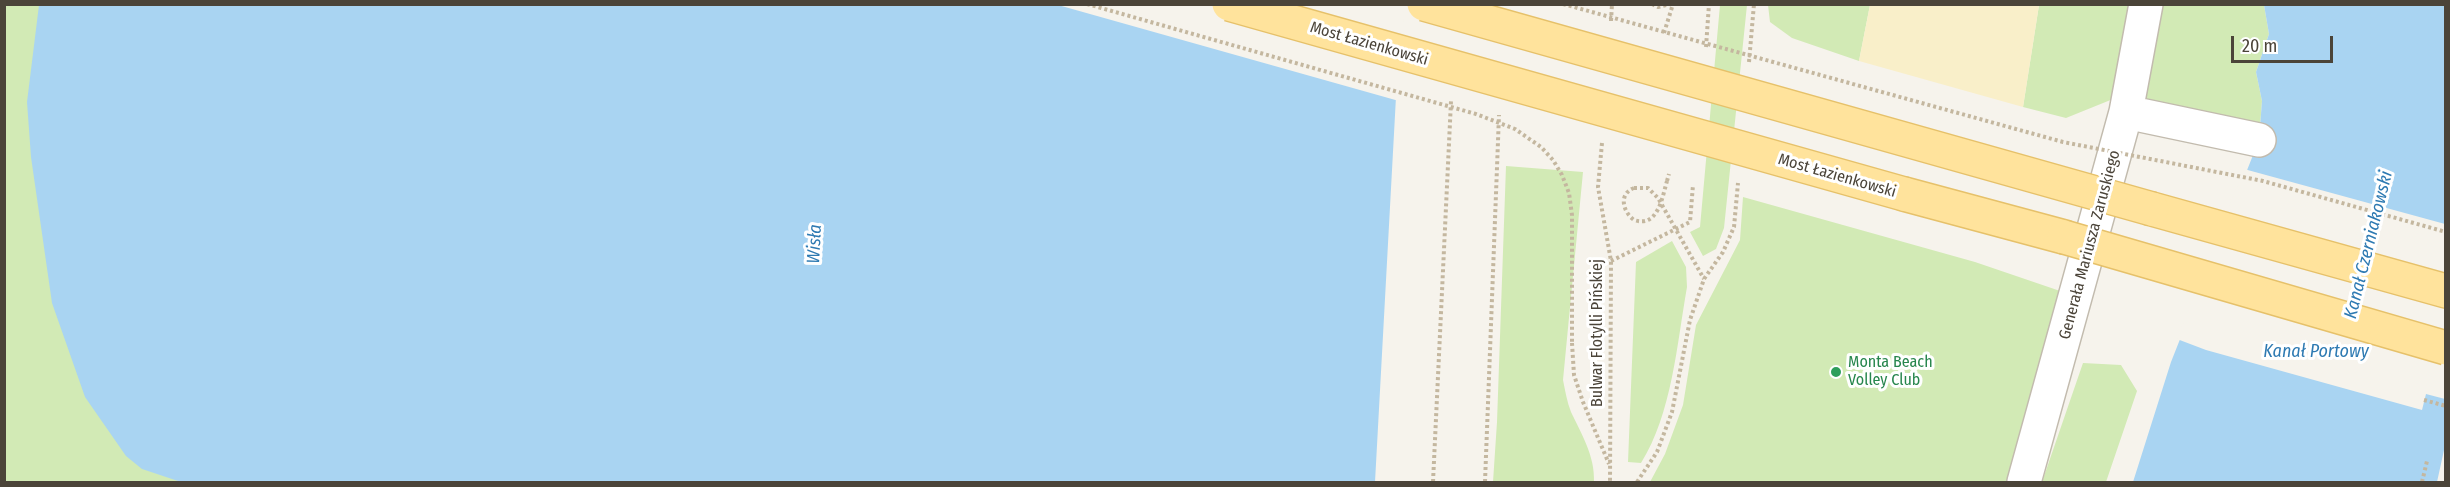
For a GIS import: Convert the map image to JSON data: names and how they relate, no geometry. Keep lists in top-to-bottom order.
{
  "streets": {
    "main road": ["Most Łazienkowski"],
    "lane": ["Generała Mariusza Zaruskiego"],
    "path": ["Bulwar Flotylli Pińskiej"]
  },
  "water": ["Wisła", "Kanał Czerniakowski", "Kanał Portowy"],
  "places": ["Monta Beach Volley Club"],
  "scale_bar": "20 m"
}
